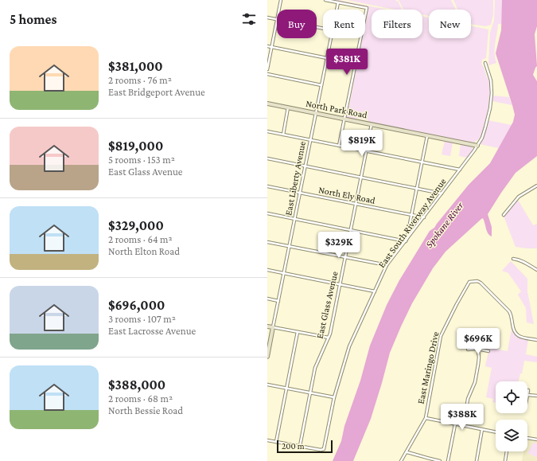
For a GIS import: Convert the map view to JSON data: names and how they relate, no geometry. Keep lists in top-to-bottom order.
{
  "streets": {
    "street": [
      "North Park Road",
      "East Liberty Avenue",
      "North Ely Road",
      "East South Riverway Avenue",
      "East Glass Avenue",
      "East Maringo Drive"
    ]
  },
  "crossings": [
    ["North Park Road", "East Liberty Avenue"],
    ["North Park Road", "East South Riverway Avenue"],
    ["North Park Road", "East Glass Avenue"],
    ["East Liberty Avenue", "North Ely Road"],
    ["North Ely Road", "East South Riverway Avenue"],
    ["North Ely Road", "East Glass Avenue"],
    ["East South Riverway Avenue", "East Glass Avenue"]
  ],
  "water": ["Spokane River"],
  "scale_bar": "200 m",
  "page": {
    "heading": "5 homes",
    "chip": [
      "Buy",
      "Rent",
      "Filters",
      "New"
    ],
    "list": [
      {
        "name": "$381,000",
        "note": "2 rooms · 76 m² · East Bridgeport Avenue"
      },
      {
        "name": "$819,000",
        "note": "5 rooms · 153 m² · East Glass Avenue"
      },
      {
        "name": "$329,000",
        "note": "2 rooms · 64 m² · North Elton Road"
      },
      {
        "name": "$696,000",
        "note": "3 rooms · 107 m² · East Lacrosse Avenue"
      },
      {
        "name": "$388,000",
        "note": "2 rooms · 68 m² · North Bessie Road"
      }
    ],
    "price": [
      "$381K",
      "$819K",
      "$329K",
      "$696K",
      "$388K"
    ],
    "scale": "200 m"
  }
}
